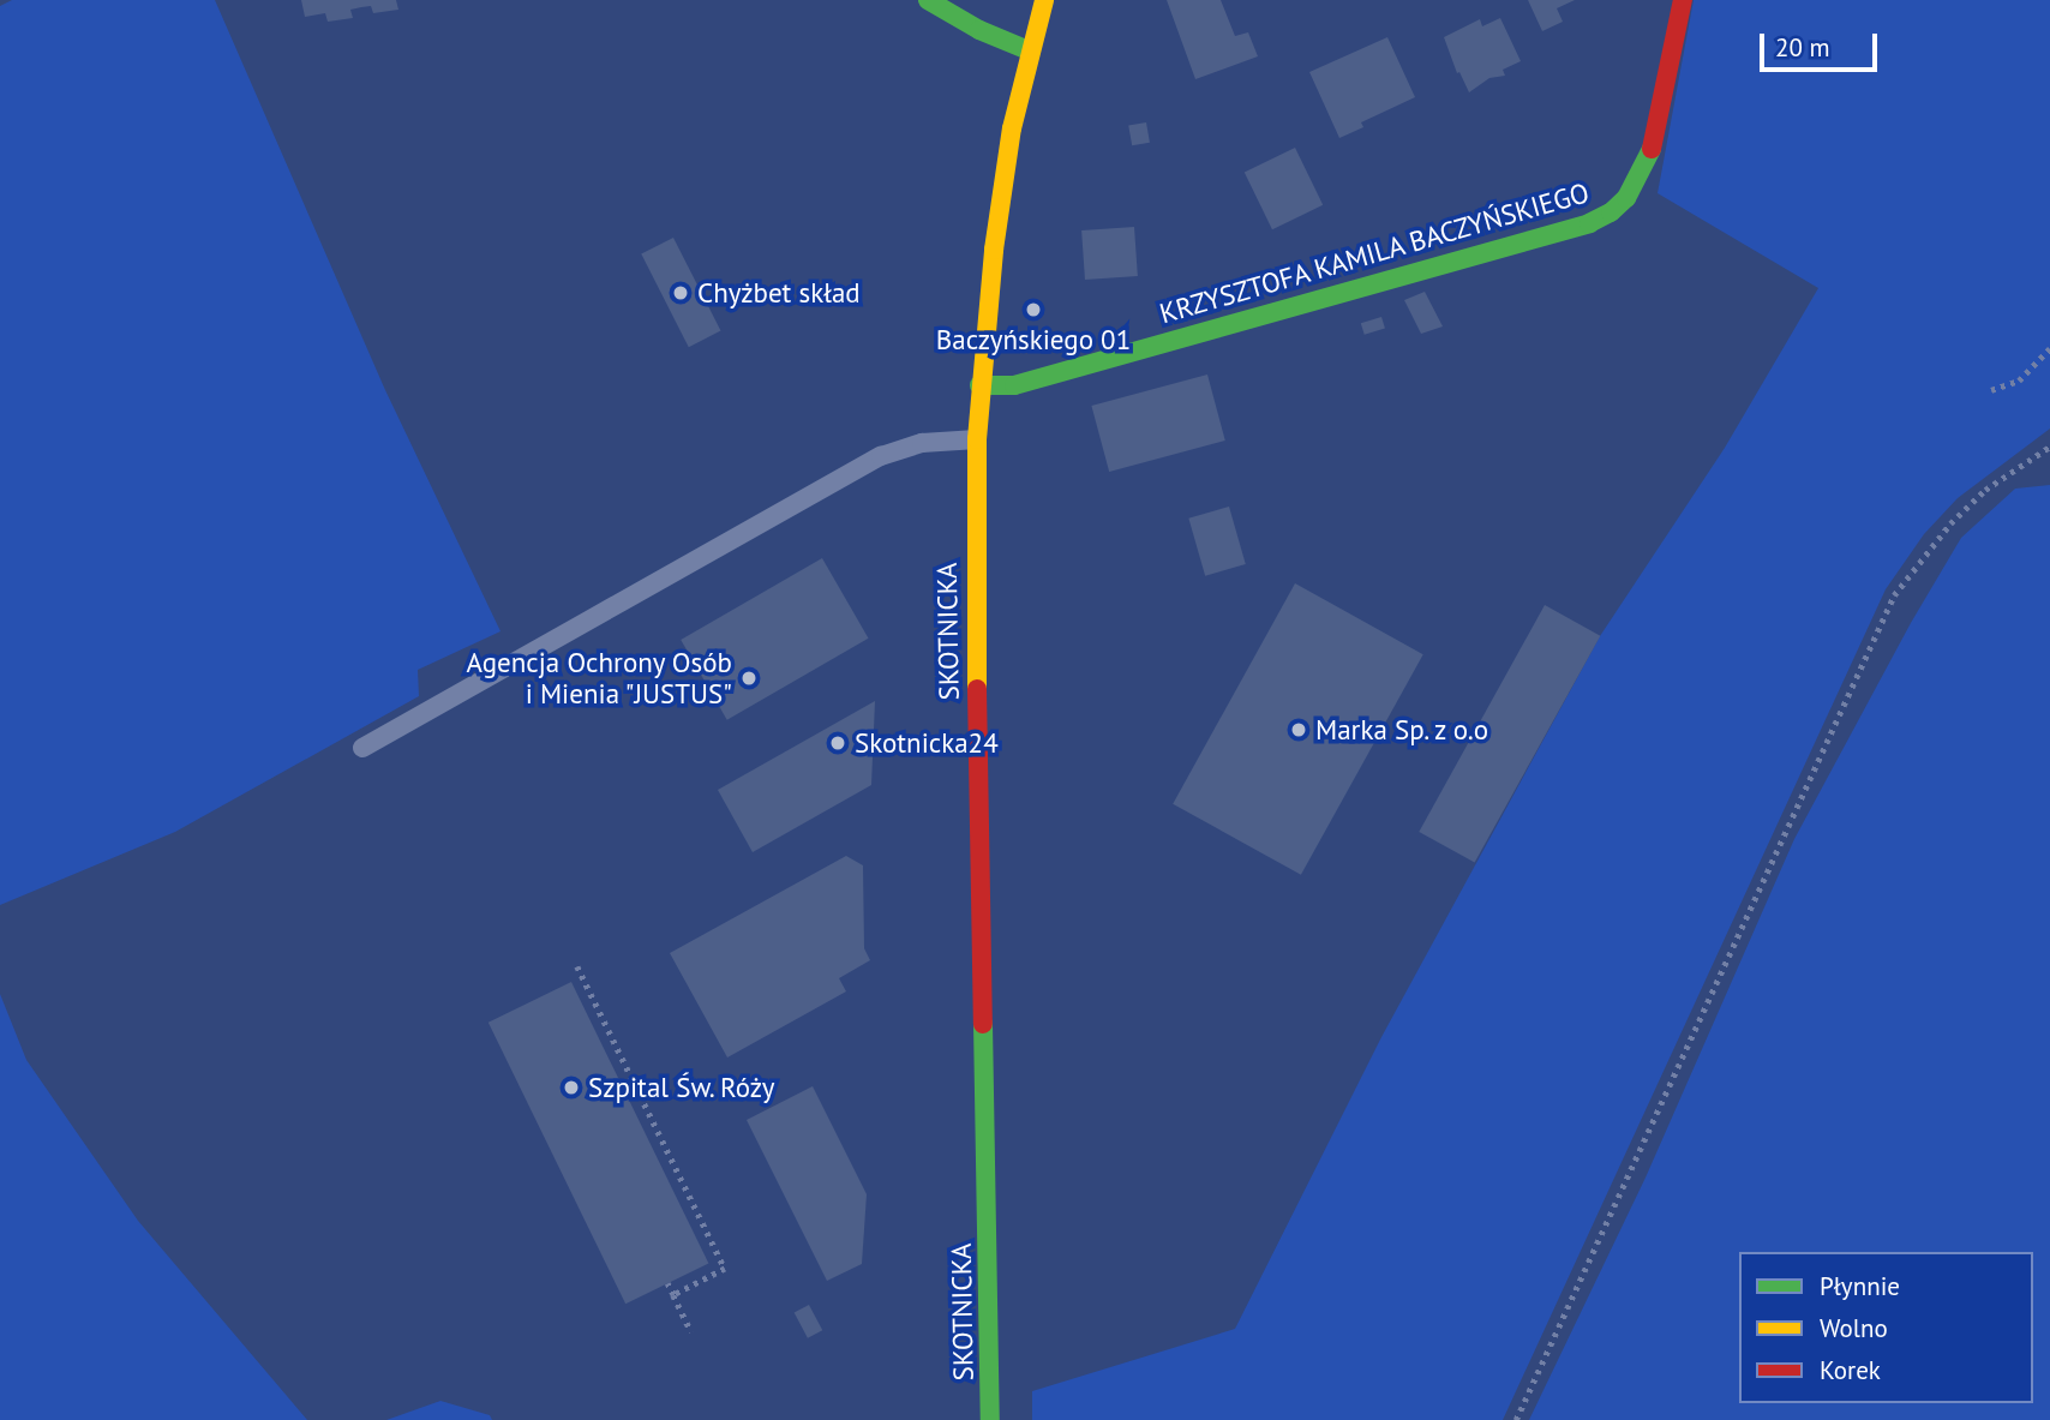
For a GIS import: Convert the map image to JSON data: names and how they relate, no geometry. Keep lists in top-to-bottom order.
{
  "streets": {
    "main road": ["KRZYSZTOFA KAMILA BACZYŃSKIEGO", "SKOTNICKA"]
  },
  "crossings": [
    ["KRZYSZTOFA KAMILA BACZYŃSKIEGO", "SKOTNICKA"]
  ],
  "places": [
    "Chyżbet skład",
    "Baczyńskiego 01",
    "Agencja Ochrony Osób i Mienia \"JUSTUS\"",
    "Marka Sp. z o.o",
    "Skotnicka24",
    "Szpital Św. Róży"
  ],
  "legend": ["Płynnie", "Wolno", "Korek"],
  "scale_bar": "20 m"
}
